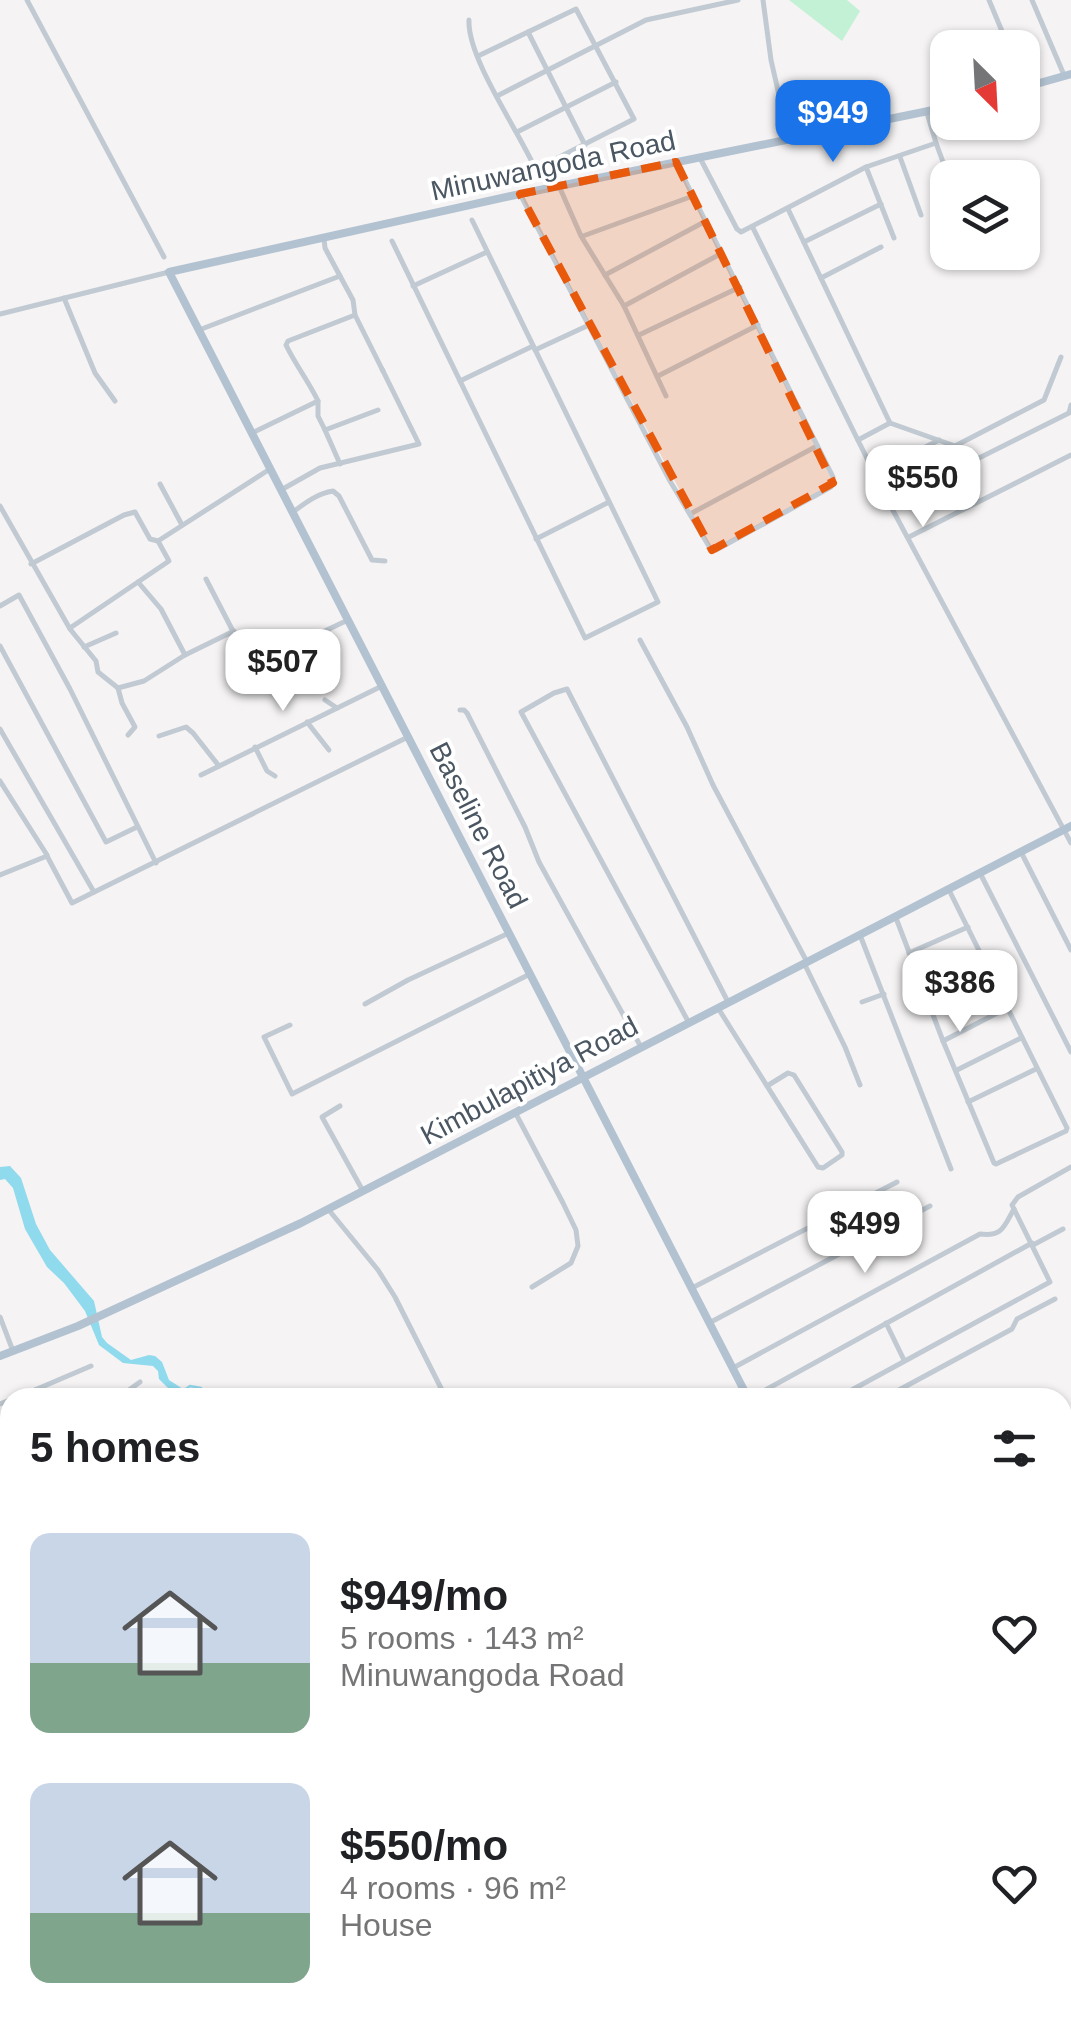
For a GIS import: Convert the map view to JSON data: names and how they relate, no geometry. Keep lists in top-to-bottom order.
{
  "streets": {
    "main road": ["Minuwangoda Road", "Baseline Road", "Kimbulapitiya Road"]
  },
  "crossings": [
    ["Minuwangoda Road", "Baseline Road"],
    ["Baseline Road", "Kimbulapitiya Road"]
  ],
  "north": "bottom right",
  "page": {
    "price": [
      "$949",
      "$550",
      "$507",
      "$386",
      "$499"
    ],
    "heading": "5 homes",
    "list": [
      {
        "name": "$949/mo",
        "note": "5 rooms · 143 m² · Minuwangoda Road"
      },
      {
        "name": "$550/mo",
        "note": "4 rooms · 96 m² · House"
      }
    ]
  }
}
